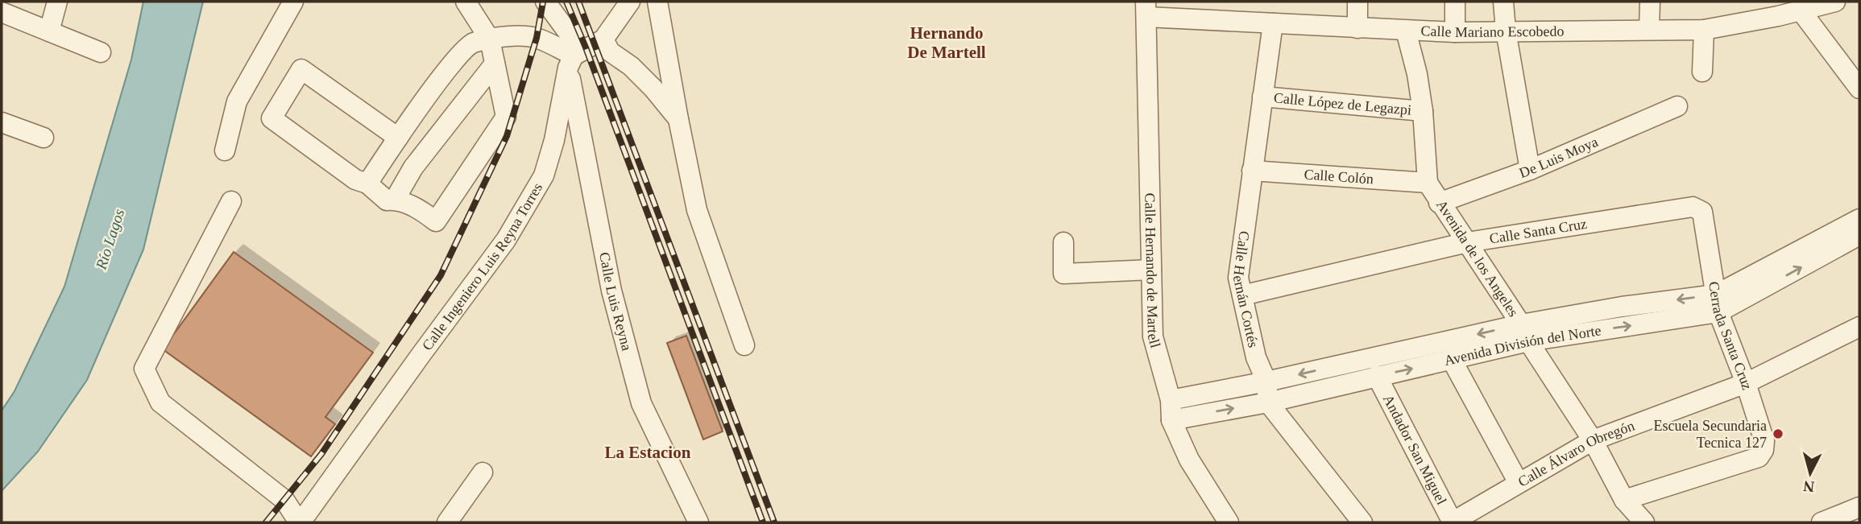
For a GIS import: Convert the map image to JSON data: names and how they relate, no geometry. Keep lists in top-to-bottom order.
{
  "streets": {
    "street": [
      "Calle Mariano Escobedo",
      "Calle López de Legazpi",
      "De Luis Moya",
      "Calle Colón",
      "Calle Santa Cruz",
      "Avenida de los Angeles",
      "Calle Ingeniero Luis Reyna Torres",
      "Calle Hernando de Martell",
      "Calle Hernán Cortés",
      "Calle Luis Reyna",
      "Cerrada Santa Cruz",
      "Avenida División del Norte",
      "Andador San Miguel",
      "Calle Álvaro Obregón"
    ]
  },
  "crossings": [
    ["Calle Mariano Escobedo", "Avenida de los Angeles"],
    ["Calle Mariano Escobedo", "Calle Hernando de Martell"],
    ["Calle Mariano Escobedo", "Calle Hernán Cortés"],
    ["Calle López de Legazpi", "Avenida de los Angeles"],
    ["Calle López de Legazpi", "Calle Hernán Cortés"],
    ["De Luis Moya", "Avenida de los Angeles"],
    ["Calle Colón", "Avenida de los Angeles"],
    ["Calle Colón", "Calle Hernán Cortés"],
    ["Calle Santa Cruz", "Avenida de los Angeles"],
    ["Calle Santa Cruz", "Calle Hernán Cortés"],
    ["Calle Santa Cruz", "Cerrada Santa Cruz"],
    ["Avenida de los Angeles", "Cerrada Santa Cruz"],
    ["Avenida de los Angeles", "Avenida División del Norte"],
    ["Avenida de los Angeles", "Calle Álvaro Obregón"],
    ["Calle Ingeniero Luis Reyna Torres", "Calle Luis Reyna"],
    ["Calle Hernando de Martell", "Avenida División del Norte"],
    ["Calle Hernán Cortés", "Avenida División del Norte"],
    ["Cerrada Santa Cruz", "Avenida División del Norte"],
    ["Cerrada Santa Cruz", "Calle Álvaro Obregón"],
    ["Avenida División del Norte", "Andador San Miguel"],
    ["Andador San Miguel", "Calle Álvaro Obregón"]
  ],
  "districts": ["Hernando De Martell", "La Estacion"],
  "water": ["Río Lagos"],
  "places": ["Escuela Secundaria Tecnica 127"],
  "north": "bottom"
}
